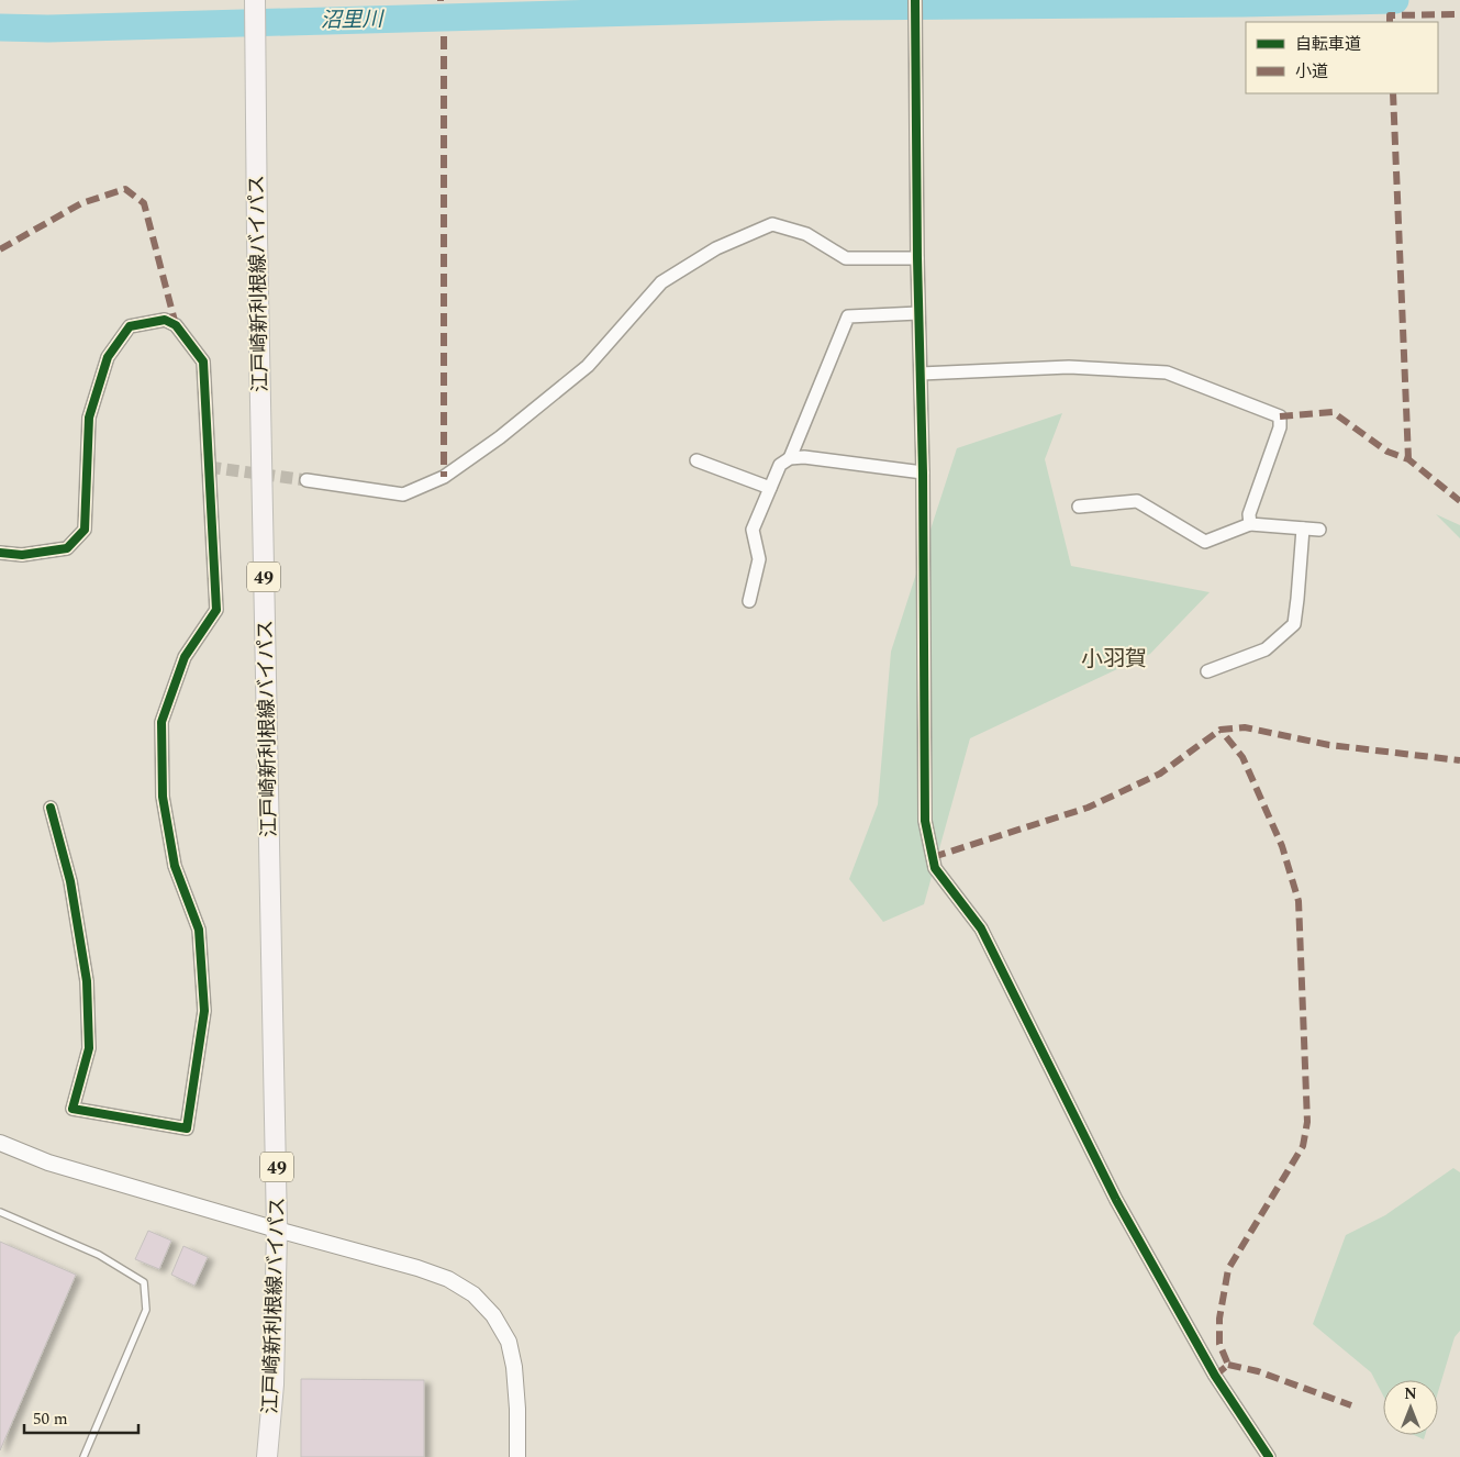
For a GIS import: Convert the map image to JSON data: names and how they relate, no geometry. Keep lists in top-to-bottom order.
{
  "streets": {
    "main road": ["江戸崎新利根線バイパス", "49"]
  },
  "districts": ["小羽賀"],
  "water": ["沼里川"],
  "legend": ["自転車道", "小道"],
  "scale_bar": "50 m",
  "north": "top"
}
